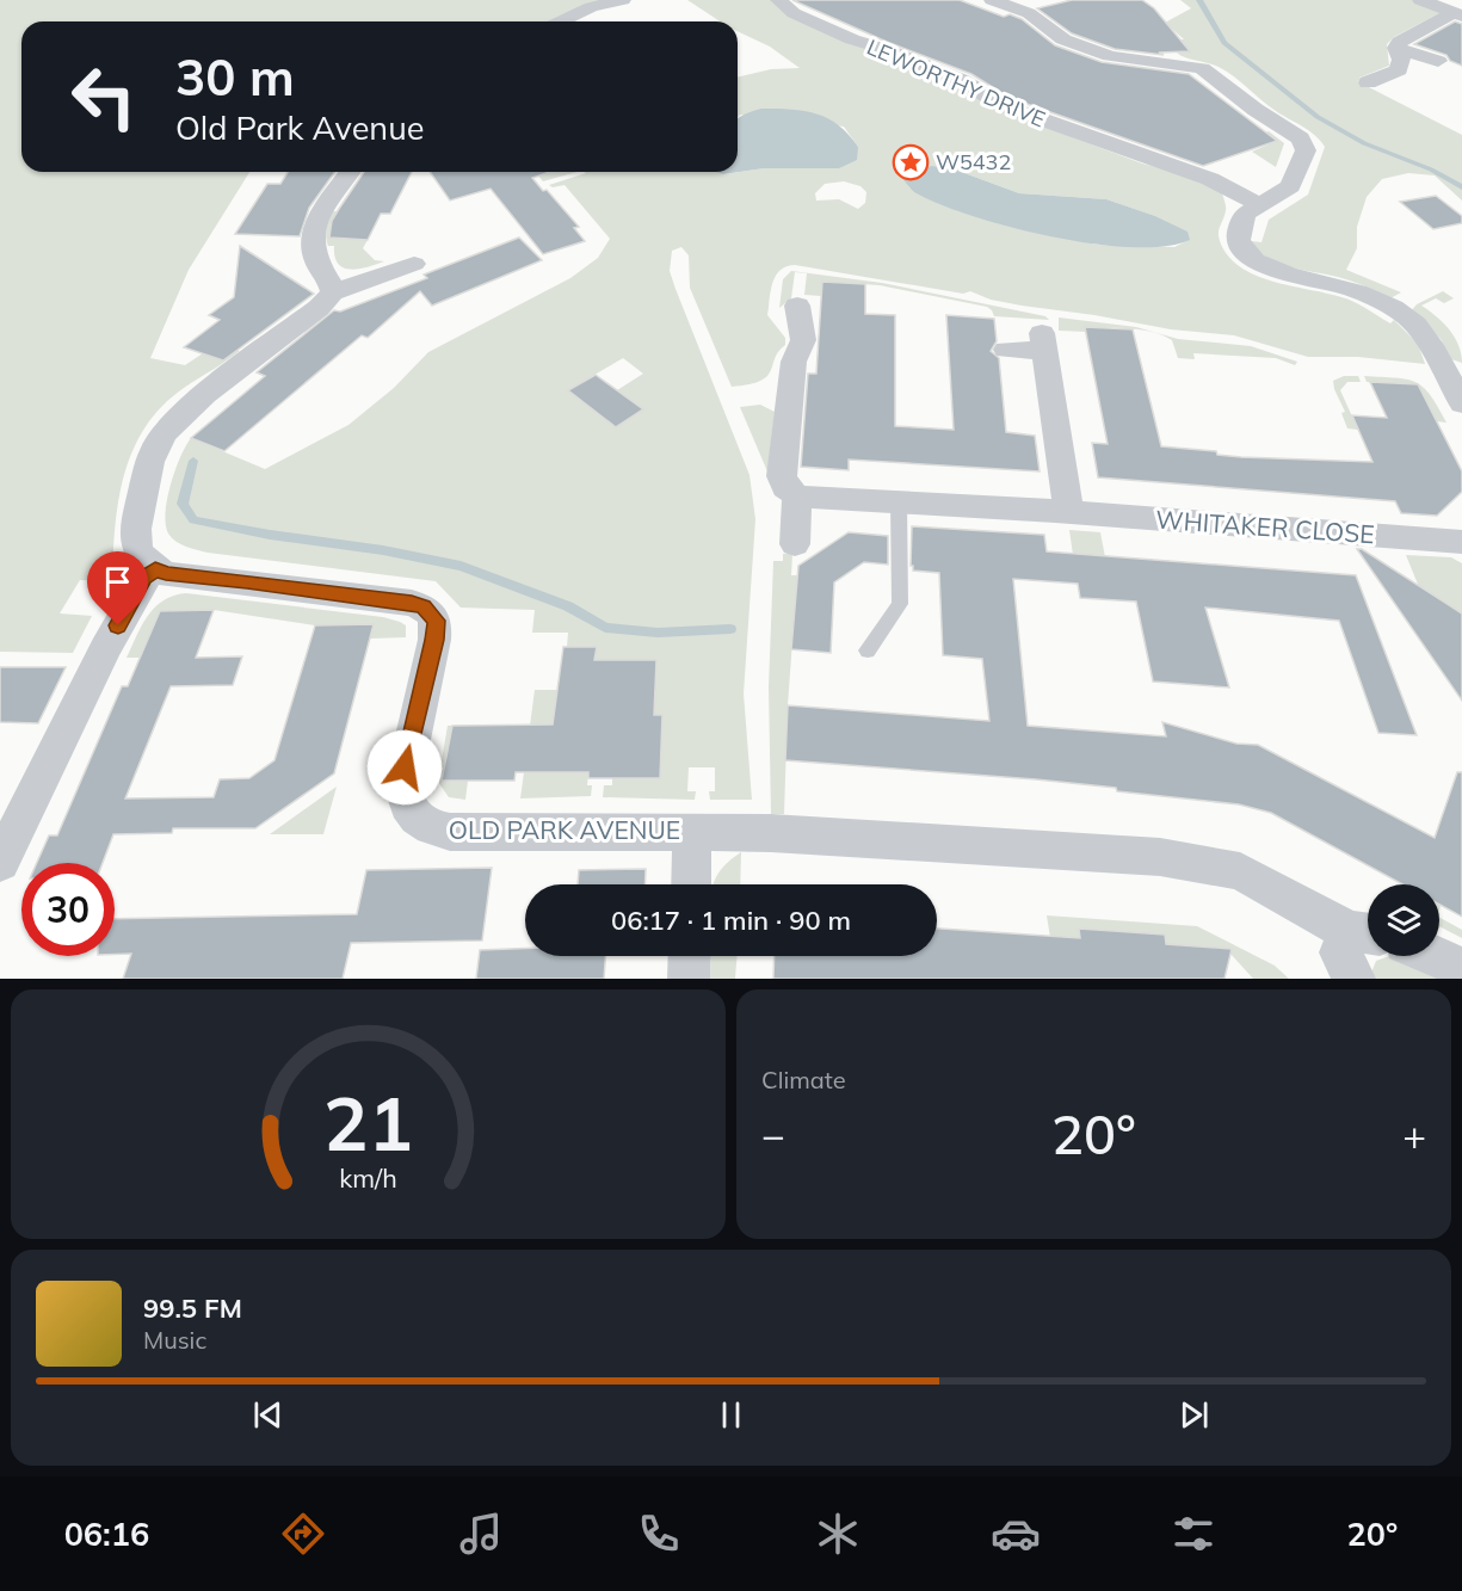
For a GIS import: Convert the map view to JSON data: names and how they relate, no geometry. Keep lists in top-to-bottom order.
{
  "streets": {
    "street": ["LEWORTHY DRIVE", "WHITAKER CLOSE", "OLD PARK AVENUE"]
  },
  "places": {
    "place": ["W5432"]
  },
  "page": {
    "turn": ["30 m", "Old Park Avenue"],
    "limit": "30",
    "trip": "06:17 · 1 min · 90 m",
    "tile": "Climate",
    "heat": ["−", "20°", "+"],
    "song": ["99.5 FM", "Music"],
    "tabs": ["06:16", "20°"],
    "gauge": ["21", "km/h"]
  }
}
